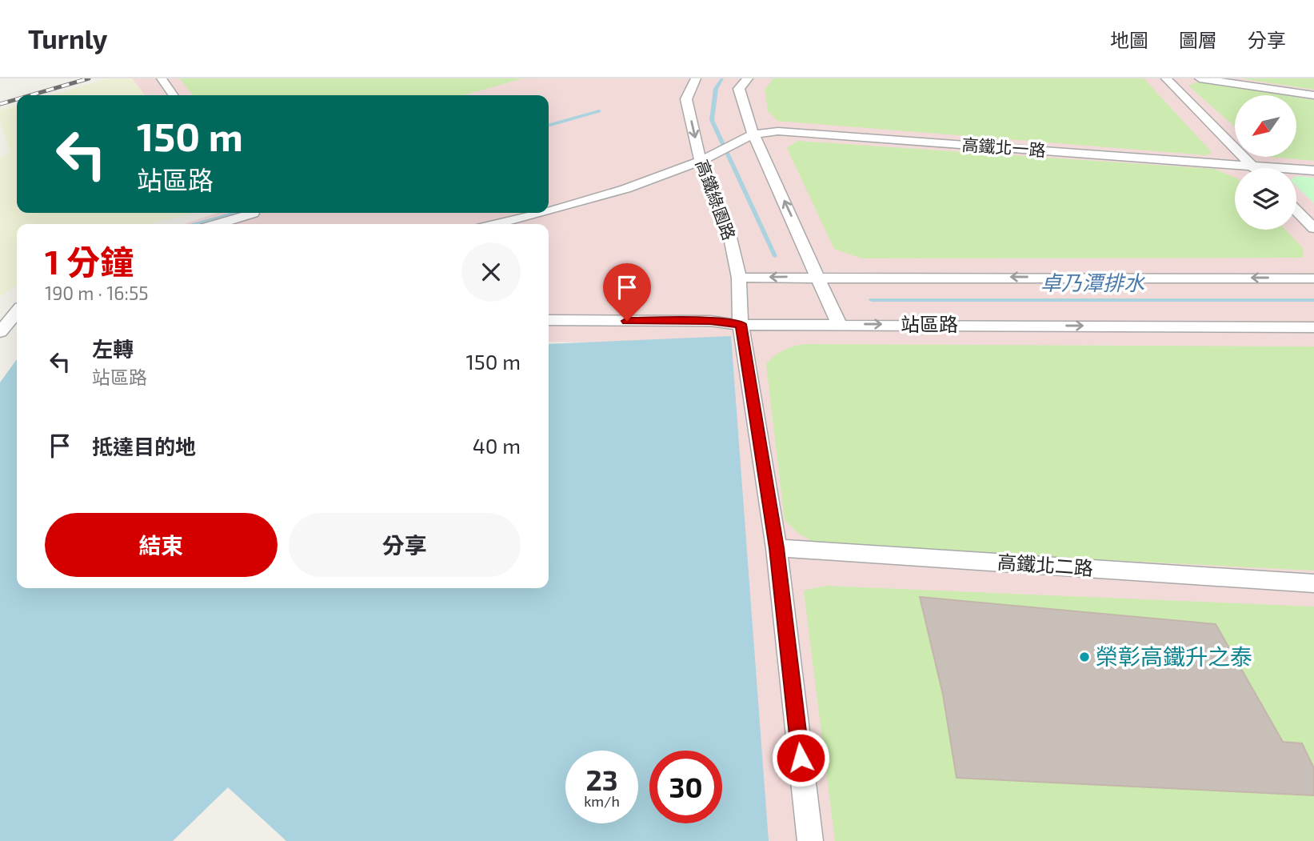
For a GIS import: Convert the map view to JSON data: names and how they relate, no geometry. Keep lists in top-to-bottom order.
{
  "streets": {
    "street": [
      "高鐵北一路",
      "高鐵綠園路",
      "站區路",
      "高鐵北二路"
    ]
  },
  "crossings": [
    ["高鐵北一路", "高鐵綠園路"],
    ["高鐵綠園路", "站區路"],
    ["高鐵綠園路", "高鐵北二路"]
  ],
  "water": ["卓乃潭排水"],
  "places": ["榮彰高鐵升之泰"],
  "north": "bottom left",
  "page": {
    "header": "Turnly",
    "nav": ["地圖", "圖層", "分享"],
    "turn": ["150 m", "站區路"],
    "heading": ["1 分鐘", "190 m · 16:55"],
    "list": [
      {
        "name": "左轉",
        "note": "站區路",
        "value": "150 m"
      },
      {
        "name": "抵達目的地",
        "value": "40 m"
      }
    ],
    "buttons": ["結束", "分享"],
    "speed": "23 km/h",
    "limit": "30"
  }
}
